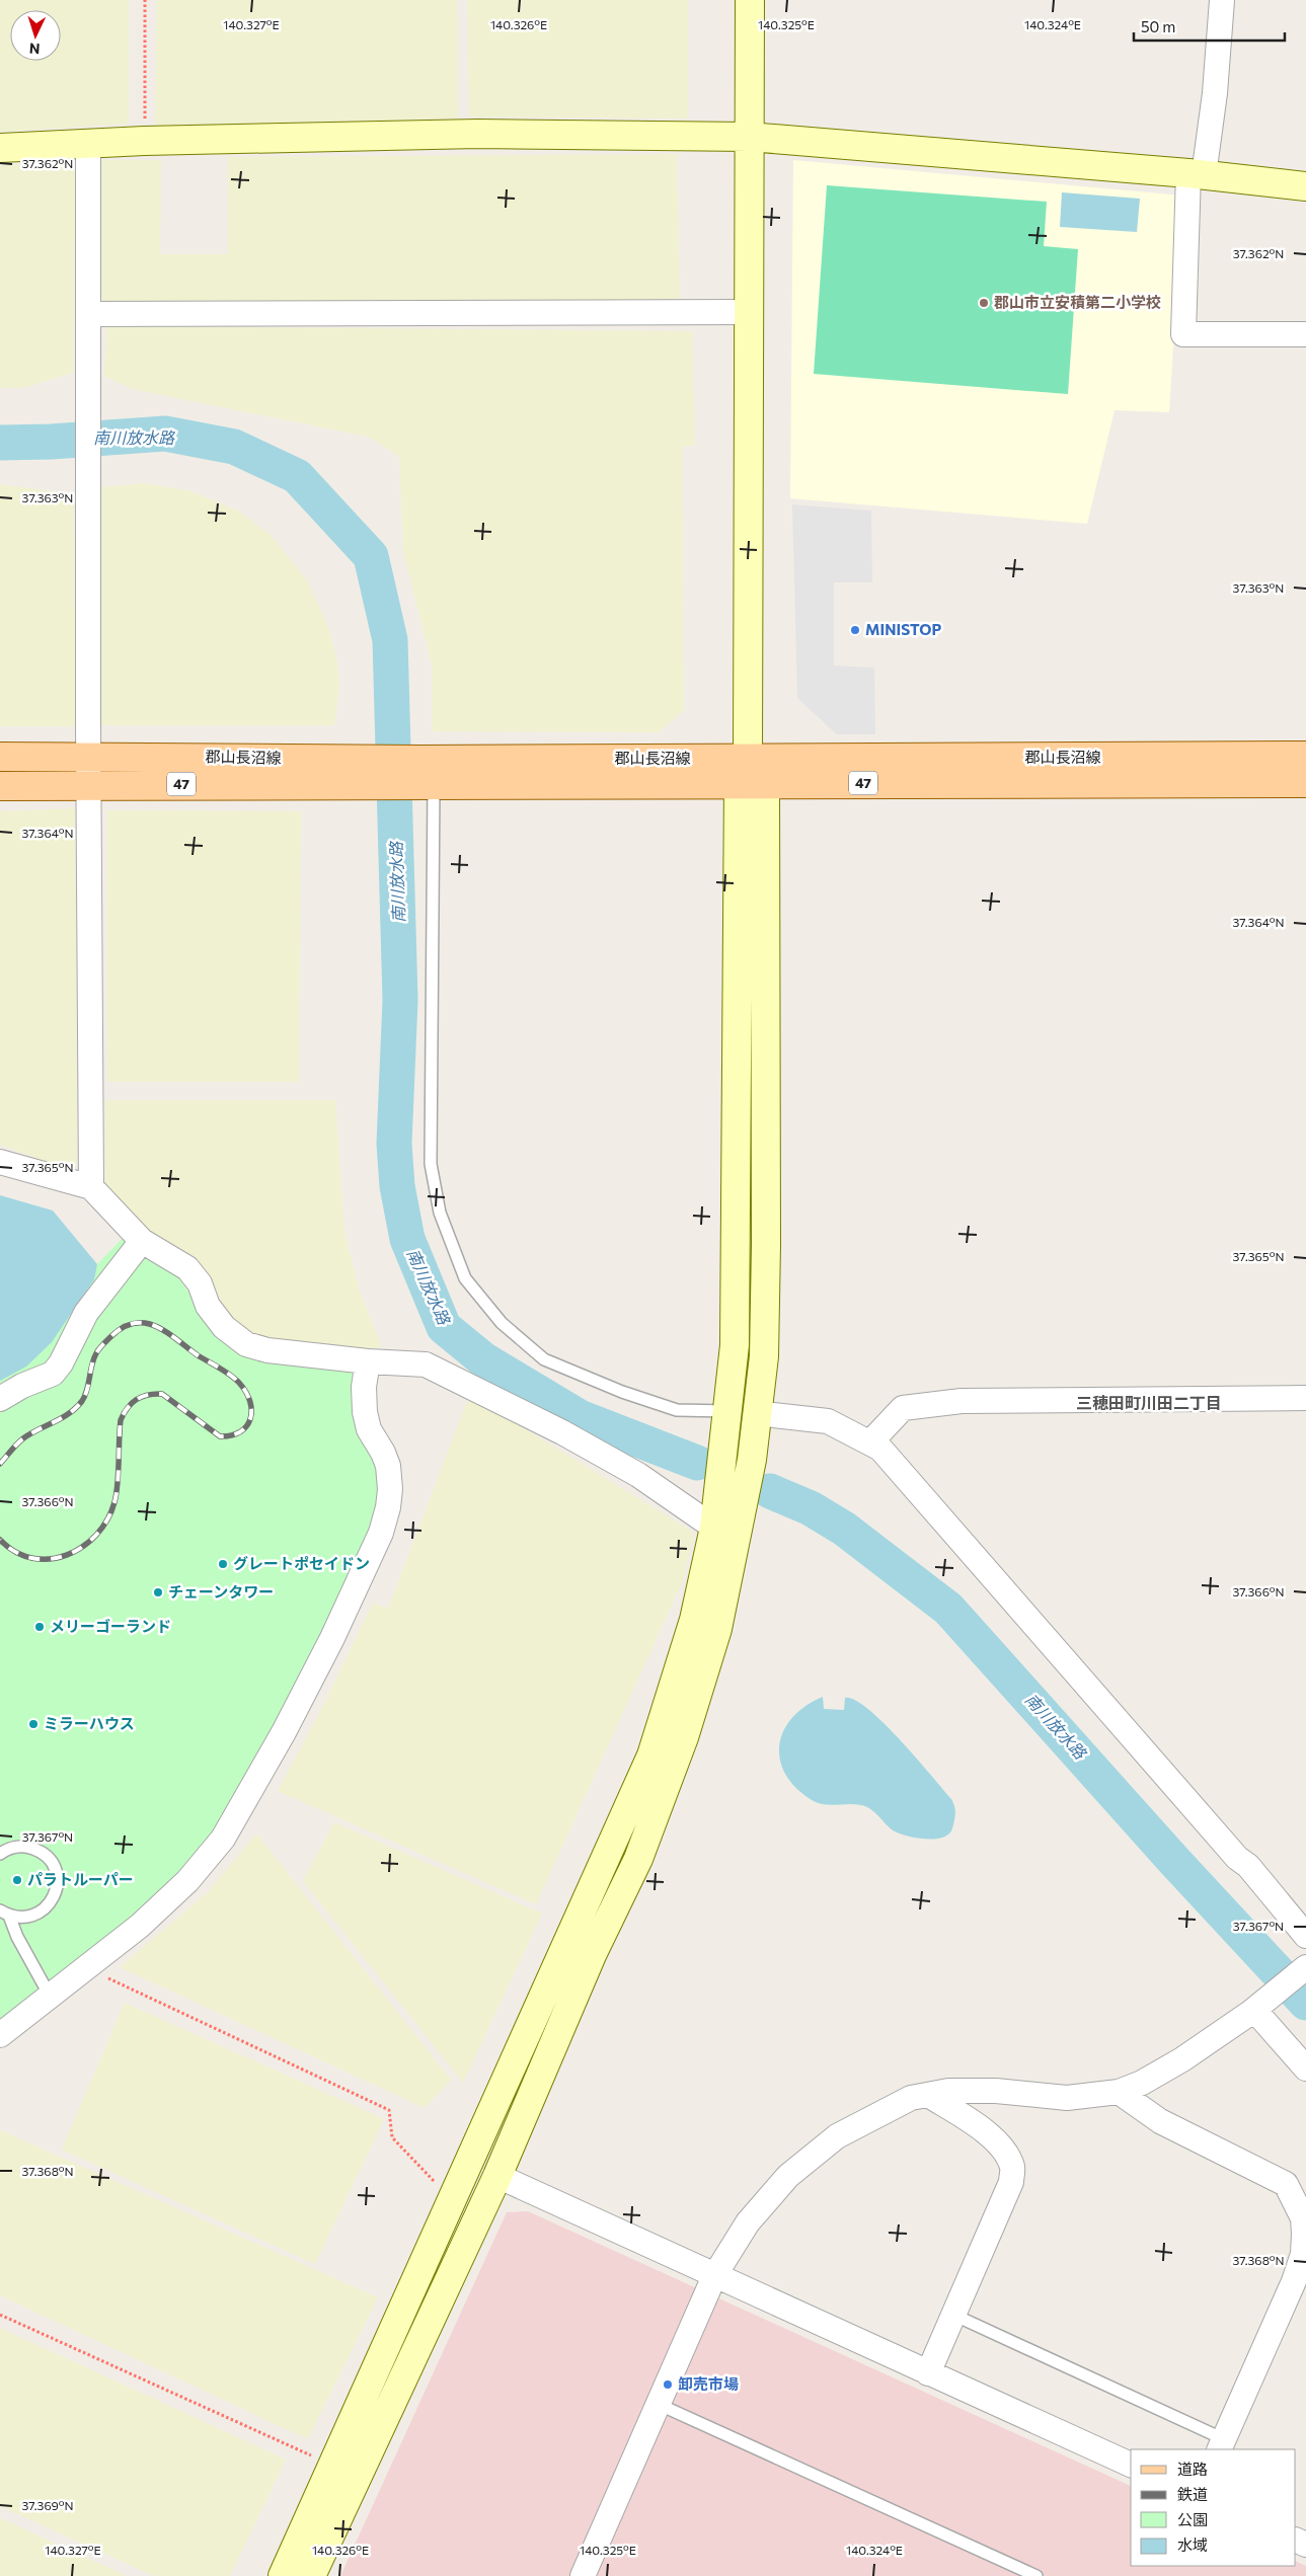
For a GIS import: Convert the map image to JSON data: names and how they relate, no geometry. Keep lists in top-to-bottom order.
{
  "streets": {
    "main road": ["郡山長沼線", "47"]
  },
  "districts": ["三穂田町川田二丁目"],
  "water": ["南川放水路"],
  "places": [
    "郡山市立安積第二小学校",
    "MINISTOP",
    "グレートポセイドン",
    "チェーンタワー",
    "メリーゴーランド",
    "ミラーハウス",
    "パラトルーパー",
    "卸売市場"
  ],
  "legend": [
    "道路",
    "鉄道",
    "公園",
    "水域"
  ],
  "scale_bar": "50 m",
  "north": "bottom",
  "coordinates": [
    "140.327°E",
    "140.326°E",
    "140.325°E",
    "140.324°E",
    "37.362°N",
    "37.363°N",
    "37.364°N",
    "37.365°N",
    "37.366°N",
    "37.367°N",
    "37.368°N",
    "37.369°N"
  ]
}
